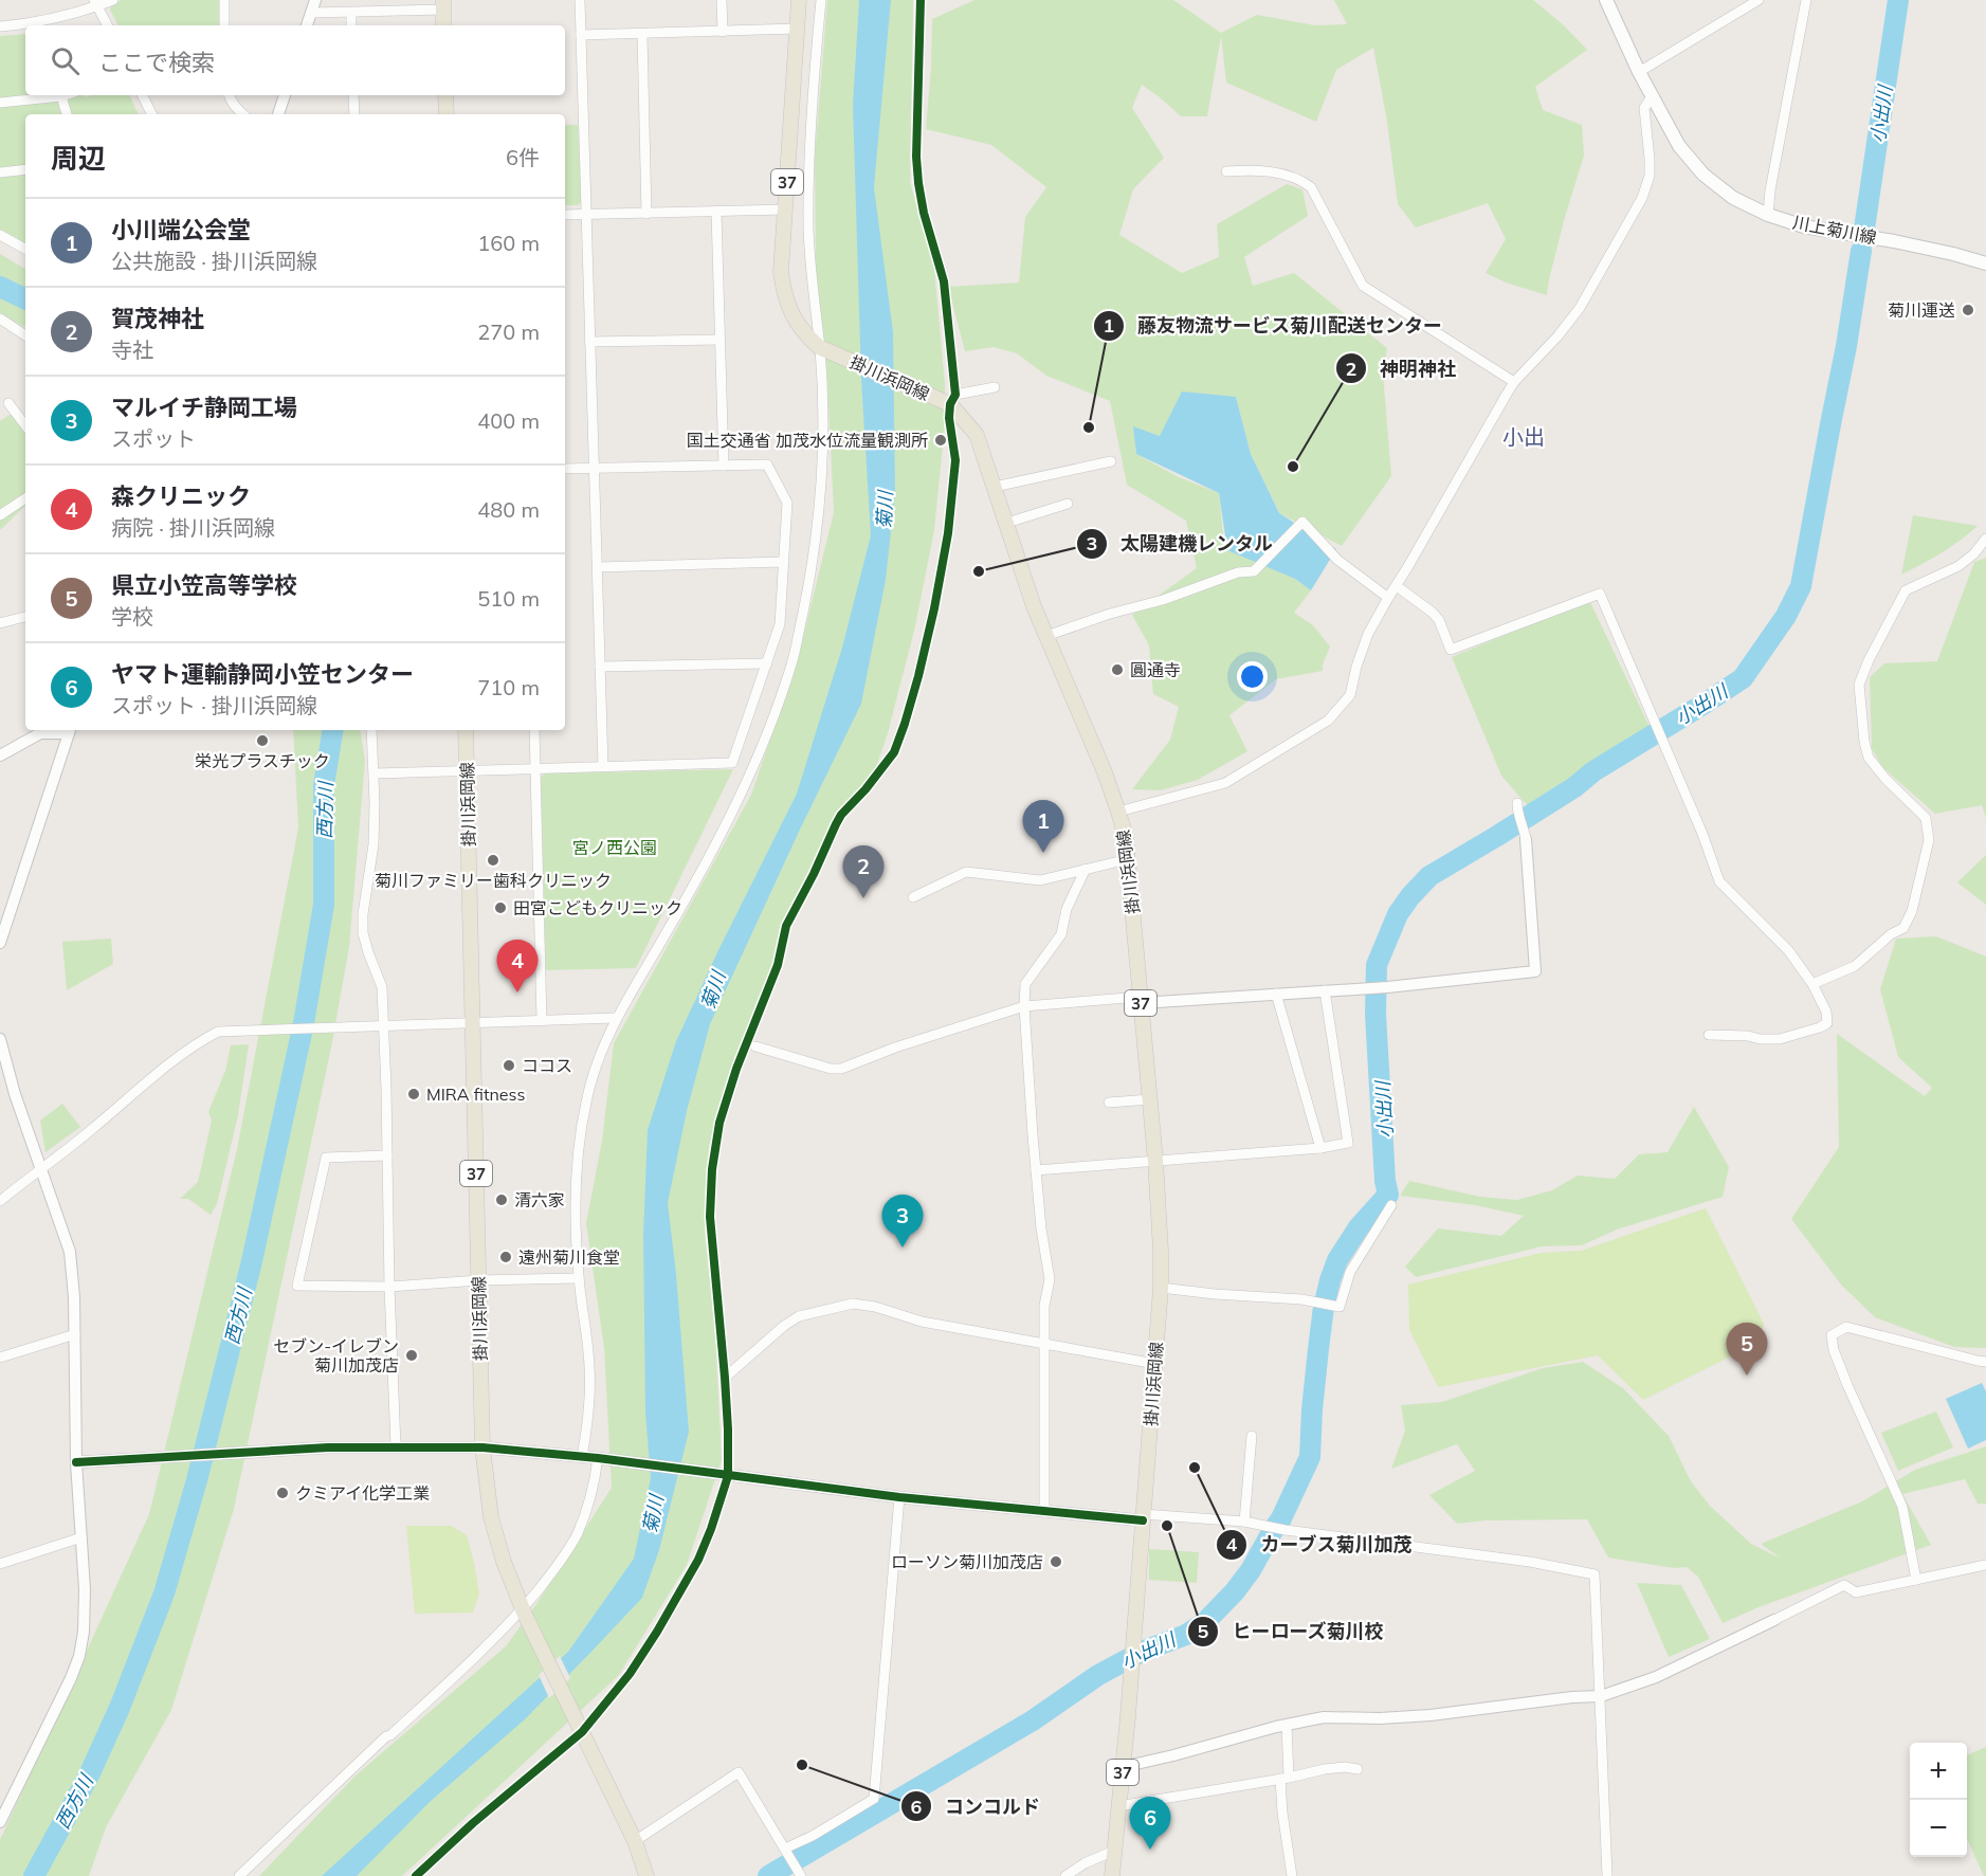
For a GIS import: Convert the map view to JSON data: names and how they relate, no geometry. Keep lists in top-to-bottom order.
{
  "streets": {
    "main road": ["37", "川上菊川線", "掛川浜岡線"]
  },
  "districts": ["小出"],
  "water": ["小出川", "菊川", "西方川"],
  "parks": ["宮ノ西公園"],
  "places": [
    "菊川運送",
    "藤友物流サービス菊川配送センター",
    "国土交通省 加茂水位流量観測所",
    "神明神社",
    "太陽建機レンタル",
    "圓通寺",
    "栄光プラスチック",
    "菊川ファミリー歯科クリニック",
    "田宮こどもクリニック",
    "ココス",
    "MIRA fitness",
    "清六家",
    "遠州菊川食堂",
    "セブン-イレブン 菊川加茂店",
    "カーブス菊川加茂",
    "クミアイ化学工業",
    "ヒーローズ菊川校",
    "ローソン菊川加茂店",
    "コンコルド"
  ],
  "page": {
    "search": "ここで検索",
    "heading": ["周辺", "6件"],
    "list": [
      {
        "mark": "1",
        "name": "小川端公会堂",
        "note": "公共施設 · 掛川浜岡線",
        "value": "160 m"
      },
      {
        "mark": "2",
        "name": "賀茂神社",
        "note": "寺社",
        "value": "270 m"
      },
      {
        "mark": "3",
        "name": "マルイチ静岡工場",
        "note": "スポット",
        "value": "400 m"
      },
      {
        "mark": "4",
        "name": "森クリニック",
        "note": "病院 · 掛川浜岡線",
        "value": "480 m"
      },
      {
        "mark": "5",
        "name": "県立小笠高等学校",
        "note": "学校",
        "value": "510 m"
      },
      {
        "mark": "6",
        "name": "ヤマト運輸静岡小笠センター",
        "note": "スポット · 掛川浜岡線",
        "value": "710 m"
      }
    ],
    "pins": [
      "1",
      "2",
      "4",
      "3",
      "5",
      "6"
    ],
    "map_buttons": ["+", "−"]
  }
}
